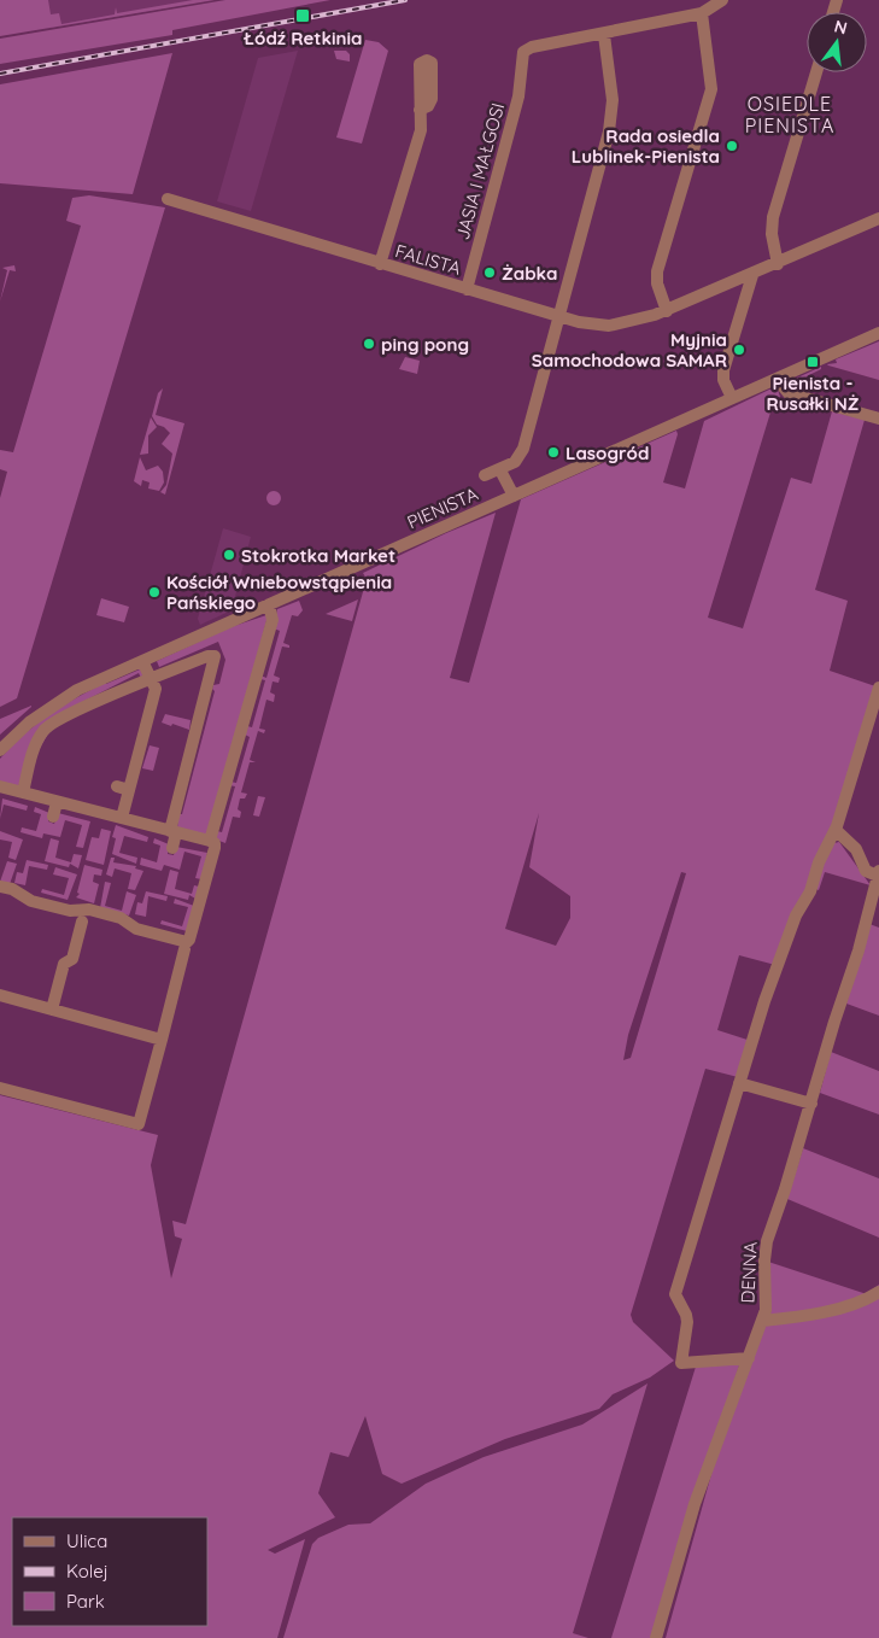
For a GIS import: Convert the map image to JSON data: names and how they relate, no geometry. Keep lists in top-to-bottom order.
{
  "streets": {
    "street": [
      "JASIA I MAŁGOSI",
      "FALISTA",
      "PIENISTA",
      "DENNA"
    ]
  },
  "crossings": [
    ["JASIA I MAŁGOSI", "FALISTA"]
  ],
  "districts": ["OSIEDLE PIENISTA"],
  "places": {
    "transit": ["Łódź Retkinia", "Pienista - Rusałki NŻ"],
    "other": [
      "Rada osiedla Lublinek-Pienista",
      "Żabka",
      "ping pong",
      "Myjnia Samochodowa SAMAR",
      "Lasogród",
      "Stokrotka Market",
      "Kościół Wniebowstąpienia Pańskiego"
    ]
  },
  "legend": ["Ulica", "Kolej", "Park"],
  "north": "top"
}
